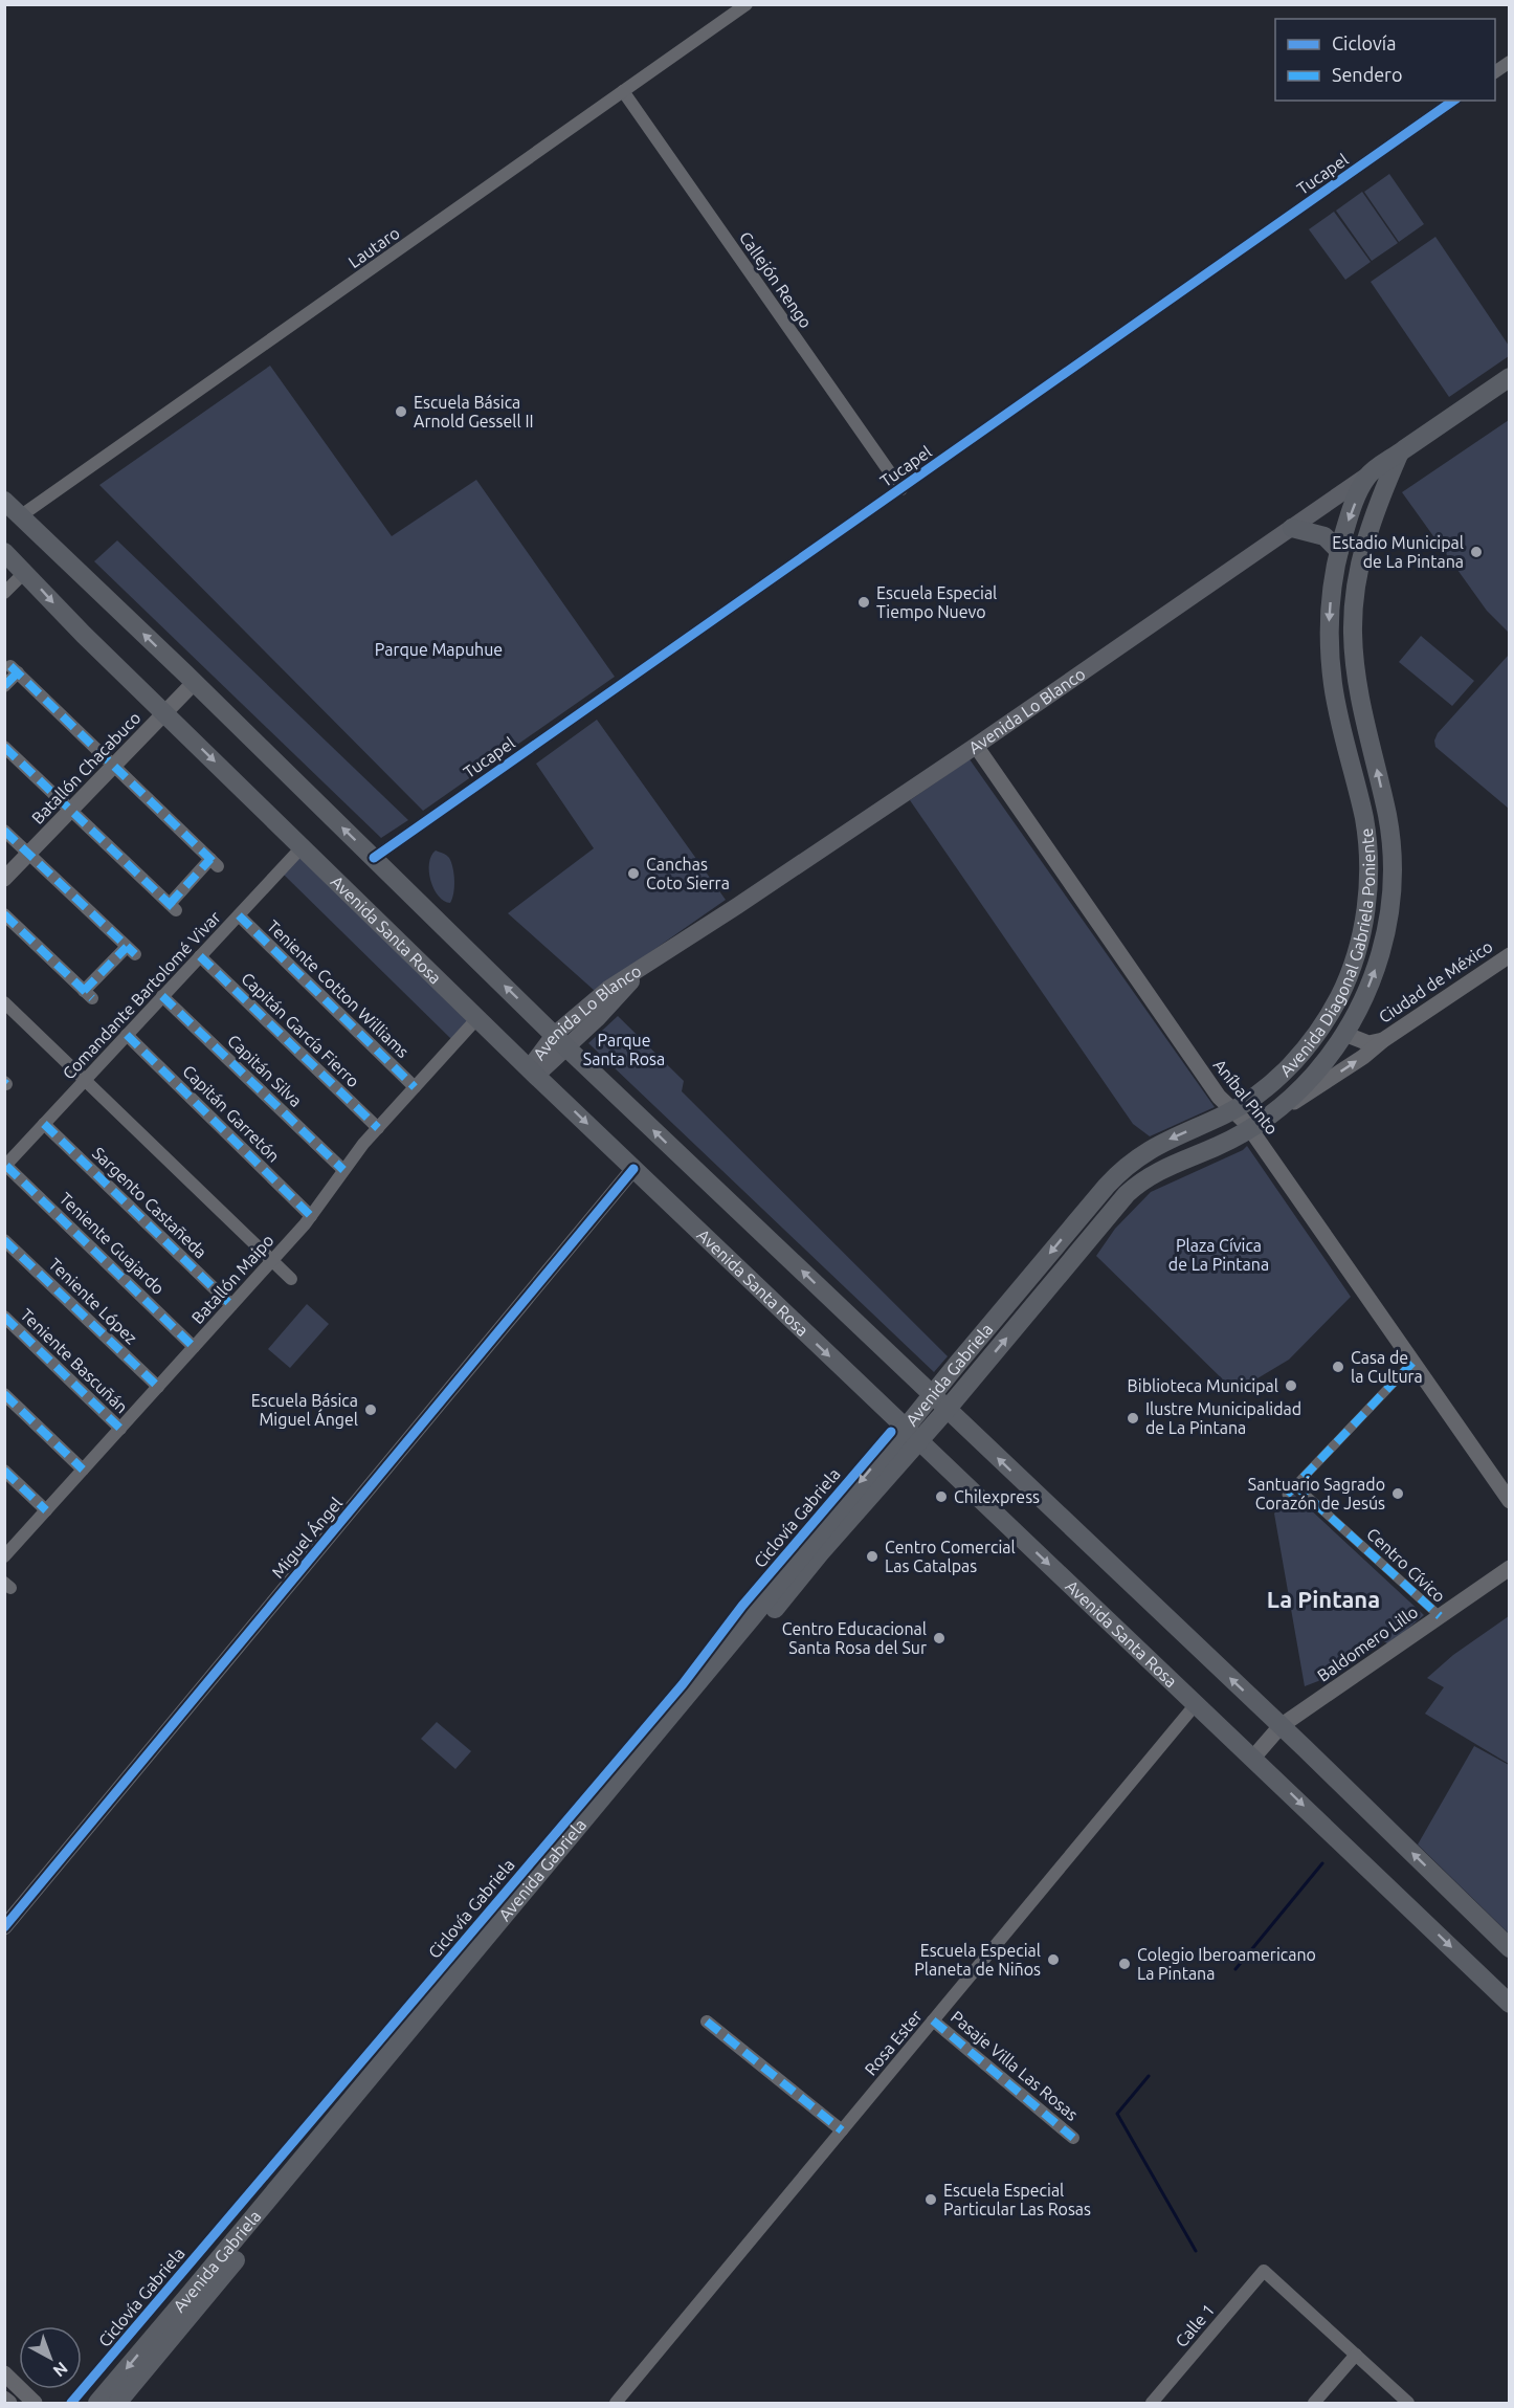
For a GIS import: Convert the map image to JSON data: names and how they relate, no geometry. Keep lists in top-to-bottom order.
{
  "streets": {
    "main road": [
      "Avenida Lo Blanco",
      "Avenida Santa Rosa",
      "Avenida Diagonal Gabriela Poniente",
      "Avenida Gabriela"
    ],
    "street": [
      "Tucapel",
      "Lautaro",
      "Callejón Rengo",
      "Batallón Chacabuco",
      "Ciudad de México",
      "Teniente Cotton Williams",
      "Comandante Bartolomé Vivar",
      "Capitán García Fierro",
      "Capitán Silva",
      "Aníbal Pinto",
      "Capitán Garretón",
      "Sargento Castañeda",
      "Teniente Guajardo",
      "Batallón Maipo",
      "Teniente López",
      "Teniente Bascuñán",
      "Miguel Ángel",
      "Centro Cívico",
      "Baldomero Lillo",
      "Rosa Ester",
      "Pasaje Villa Las Rosas",
      "Calle 1"
    ],
    "cycle path": ["Ciclovía Gabriela"]
  },
  "crossings": [
    ["Tucapel", "Callejón Rengo"],
    ["Lautaro", "Callejón Rengo"],
    ["Avenida Lo Blanco", "Avenida Santa Rosa"],
    ["Avenida Lo Blanco", "Avenida Diagonal Gabriela Poniente"],
    ["Avenida Lo Blanco", "Aníbal Pinto"],
    ["Batallón Chacabuco", "Avenida Santa Rosa"],
    ["Avenida Santa Rosa", "Comandante Bartolomé Vivar"],
    ["Avenida Santa Rosa", "Batallón Maipo"],
    ["Avenida Santa Rosa", "Avenida Gabriela"],
    ["Avenida Santa Rosa", "Miguel Ángel"],
    ["Avenida Santa Rosa", "Baldomero Lillo"],
    ["Avenida Santa Rosa", "Rosa Ester"],
    ["Avenida Diagonal Gabriela Poniente", "Ciudad de México"],
    ["Avenida Diagonal Gabriela Poniente", "Aníbal Pinto"],
    ["Avenida Diagonal Gabriela Poniente", "Avenida Gabriela"],
    ["Teniente Cotton Williams", "Comandante Bartolomé Vivar"],
    ["Teniente Cotton Williams", "Batallón Maipo"],
    ["Comandante Bartolomé Vivar", "Capitán García Fierro"],
    ["Comandante Bartolomé Vivar", "Capitán Silva"],
    ["Comandante Bartolomé Vivar", "Capitán Garretón"],
    ["Comandante Bartolomé Vivar", "Sargento Castañeda"],
    ["Comandante Bartolomé Vivar", "Teniente Guajardo"],
    ["Capitán García Fierro", "Batallón Maipo"],
    ["Capitán Silva", "Batallón Maipo"],
    ["Aníbal Pinto", "Avenida Gabriela"],
    ["Capitán Garretón", "Batallón Maipo"],
    ["Sargento Castañeda", "Batallón Maipo"],
    ["Teniente Guajardo", "Batallón Maipo"],
    ["Batallón Maipo", "Teniente López"],
    ["Batallón Maipo", "Teniente Bascuñán"],
    ["Centro Cívico", "Baldomero Lillo"],
    ["Rosa Ester", "Pasaje Villa Las Rosas"]
  ],
  "one_way": ["Ciudad de México"],
  "districts": ["La Pintana"],
  "parks": ["Parque Mapuhue", "Parque Santa Rosa", "Plaza Cívica de La Pintana"],
  "places": [
    "Escuela Básica Arnold Gessell II",
    "Estadio Municipal de La Pintana",
    "Escuela Especial Tiempo Nuevo",
    "Canchas Coto Sierra",
    "Casa de la Cultura",
    "Biblioteca Municipal",
    "Escuela Básica Miguel Ángel",
    "Ilustre Municipalidad de La Pintana",
    "Santuario Sagrado Corazón de Jesús",
    "Chilexpress",
    "Centro Comercial Las Catalpas",
    "Centro Educacional Santa Rosa del Sur",
    "Escuela Especial Planeta de Niños",
    "Colegio Iberoamericano La Pintana",
    "Escuela Especial Particular Las Rosas"
  ],
  "legend": ["Ciclovía", "Sendero"],
  "north": "bottom right"
}
